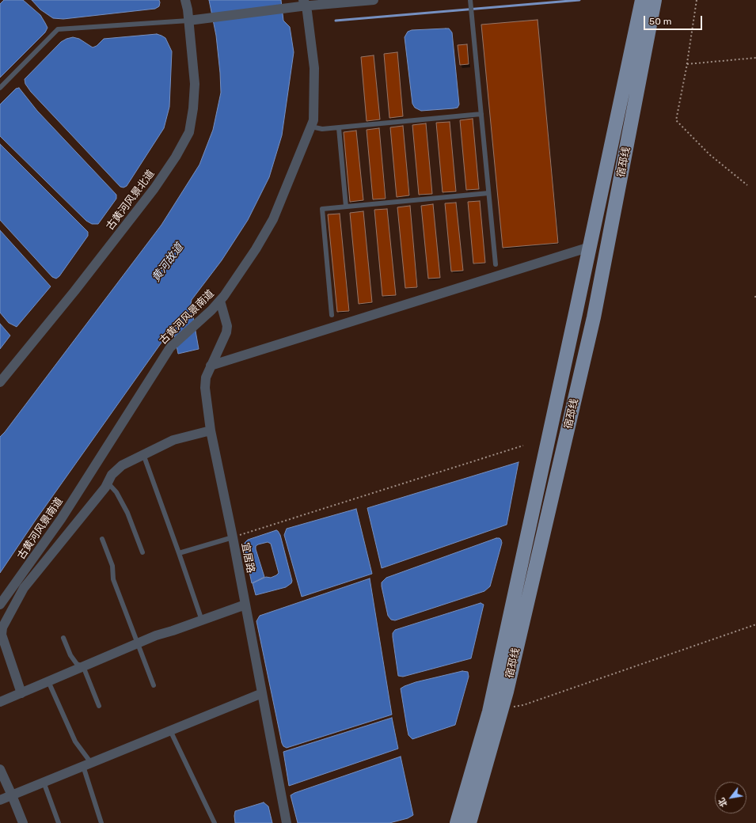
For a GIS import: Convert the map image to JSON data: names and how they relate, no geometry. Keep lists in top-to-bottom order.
{
  "streets": {
    "main road": ["宿邳线"],
    "street": ["古黄河风景北道", "古黄河风景南道", "宜居路"]
  },
  "crossings": [
    ["古黄河风景南道", "宜居路"]
  ],
  "water": ["黄河故道"],
  "scale_bar": "50 m",
  "north": "bottom left"
}
